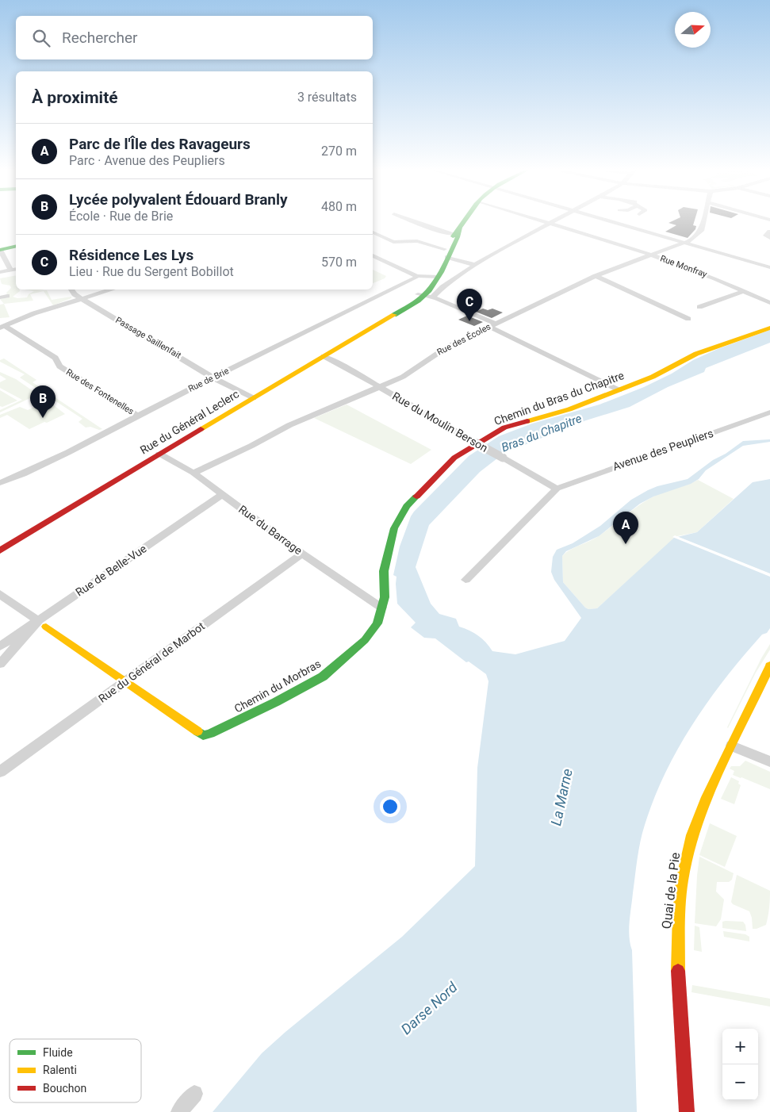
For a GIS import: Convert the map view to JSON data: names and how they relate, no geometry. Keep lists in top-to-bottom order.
{
  "streets": {
    "street": [
      "Rue Monfray",
      "Passage Saillenfait",
      "Rue des Écoles",
      "Rue de Brie",
      "Rue des Fontenelles",
      "Chemin du Bras du Chapitre",
      "Rue du Général Leclerc",
      "Rue du Moulin Berson",
      "Avenue des Peupliers",
      "Rue du Barrage",
      "Rue de Belle-Vue",
      "Rue du Général de Marbot",
      "Chemin du Morbras",
      "Quai de la Pie"
    ]
  },
  "crossings": [
    ["Rue Monfray", "Rue des Écoles"],
    ["Rue Monfray", "Rue du Général Leclerc"],
    ["Passage Saillenfait", "Rue de Brie"],
    ["Passage Saillenfait", "Rue du Général Leclerc"],
    ["Rue des Écoles", "Rue du Moulin Berson"],
    ["Rue des Écoles", "Rue du Barrage"],
    ["Rue de Brie", "Rue des Fontenelles"],
    ["Chemin du Bras du Chapitre", "Rue du Barrage"],
    ["Chemin du Bras du Chapitre", "Chemin du Morbras"],
    ["Rue du Général Leclerc", "Rue du Moulin Berson"],
    ["Rue du Général Leclerc", "Rue du Barrage"],
    ["Rue du Moulin Berson", "Avenue des Peupliers"],
    ["Rue du Barrage", "Rue de Belle-Vue"],
    ["Rue du Barrage", "Rue du Général de Marbot"],
    ["Rue du Barrage", "Chemin du Morbras"],
    ["Rue du Général de Marbot", "Chemin du Morbras"]
  ],
  "water": ["Bras du Chapitre", "La Marne", "Darse Nord"],
  "legend": ["Fluide", "Ralenti", "Bouchon"],
  "north": "right",
  "page": {
    "search": "Rechercher",
    "heading": ["À proximité", "3 résultats"],
    "list": [
      {
        "mark": "A",
        "name": "Parc de l'Île des Ravageurs",
        "note": "Parc · Avenue des Peupliers",
        "value": "270 m"
      },
      {
        "mark": "B",
        "name": "Lycée polyvalent Édouard Branly",
        "note": "École · Rue de Brie",
        "value": "480 m"
      },
      {
        "mark": "C",
        "name": "Résidence Les Lys",
        "note": "Lieu · Rue du Sergent Bobillot",
        "value": "570 m"
      }
    ],
    "pins": ["C", "B", "A"],
    "map_buttons": ["+", "−"]
  }
}
